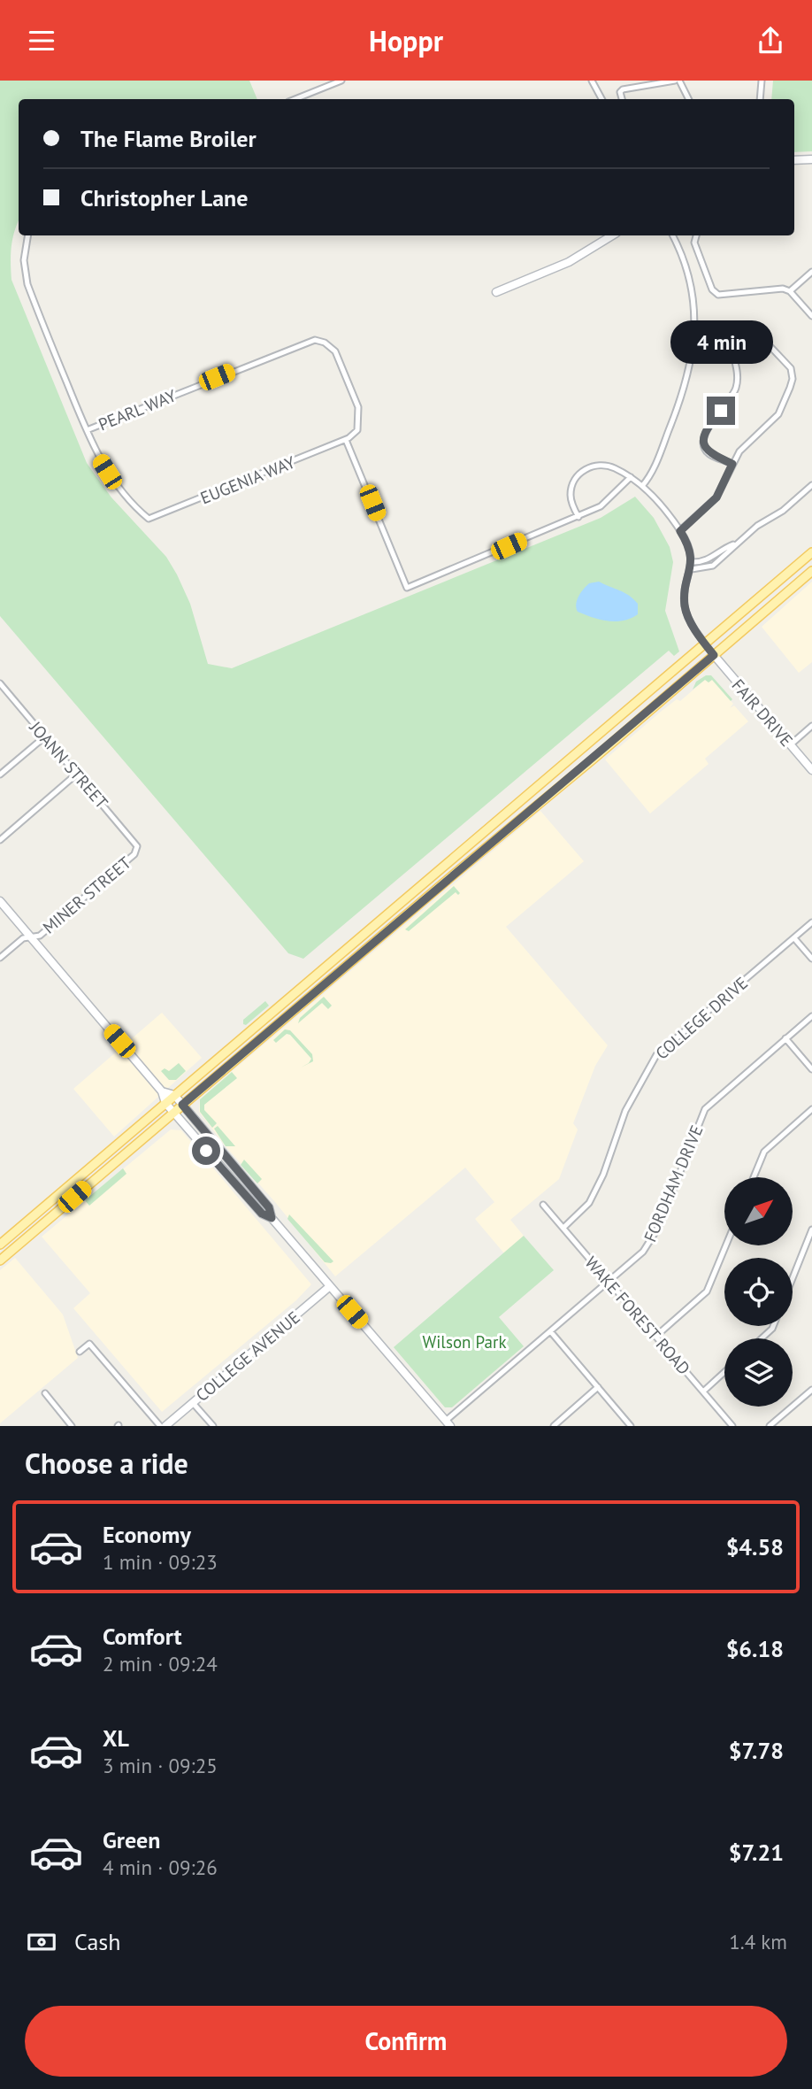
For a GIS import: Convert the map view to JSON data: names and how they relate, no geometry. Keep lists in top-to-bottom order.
{
  "streets": {
    "street": [
      "PEARL WAY",
      "EUGENIA WAY",
      "FAIR DRIVE",
      "JOANN STREET",
      "MINER STREET",
      "COLLEGE DRIVE",
      "FORDHAM DRIVE",
      "WAKE FOREST ROAD",
      "COLLEGE AVENUE"
    ]
  },
  "crossings": [
    ["PEARL WAY", "EUGENIA WAY"],
    ["JOANN STREET", "MINER STREET"],
    ["COLLEGE DRIVE", "WAKE FOREST ROAD"],
    ["FORDHAM DRIVE", "WAKE FOREST ROAD"]
  ],
  "parks": ["Wilson Park"],
  "north": "top right",
  "page": {
    "header": "Hoppr",
    "banner": ["The Flame Broiler", "Christopher Lane"],
    "bubble": "4 min",
    "heading": "Choose a ride",
    "list": [
      {
        "name": "Economy",
        "note": "1 min · 09:23",
        "value": "$4.58"
      },
      {
        "name": "Comfort",
        "note": "2 min · 09:24",
        "value": "$6.18"
      },
      {
        "name": "XL",
        "note": "3 min · 09:25",
        "value": "$7.78"
      },
      {
        "name": "Green",
        "note": "4 min · 09:26",
        "value": "$7.21"
      }
    ],
    "pay": ["Cash", "1.4 km"],
    "buttons": "Confirm"
  }
}
